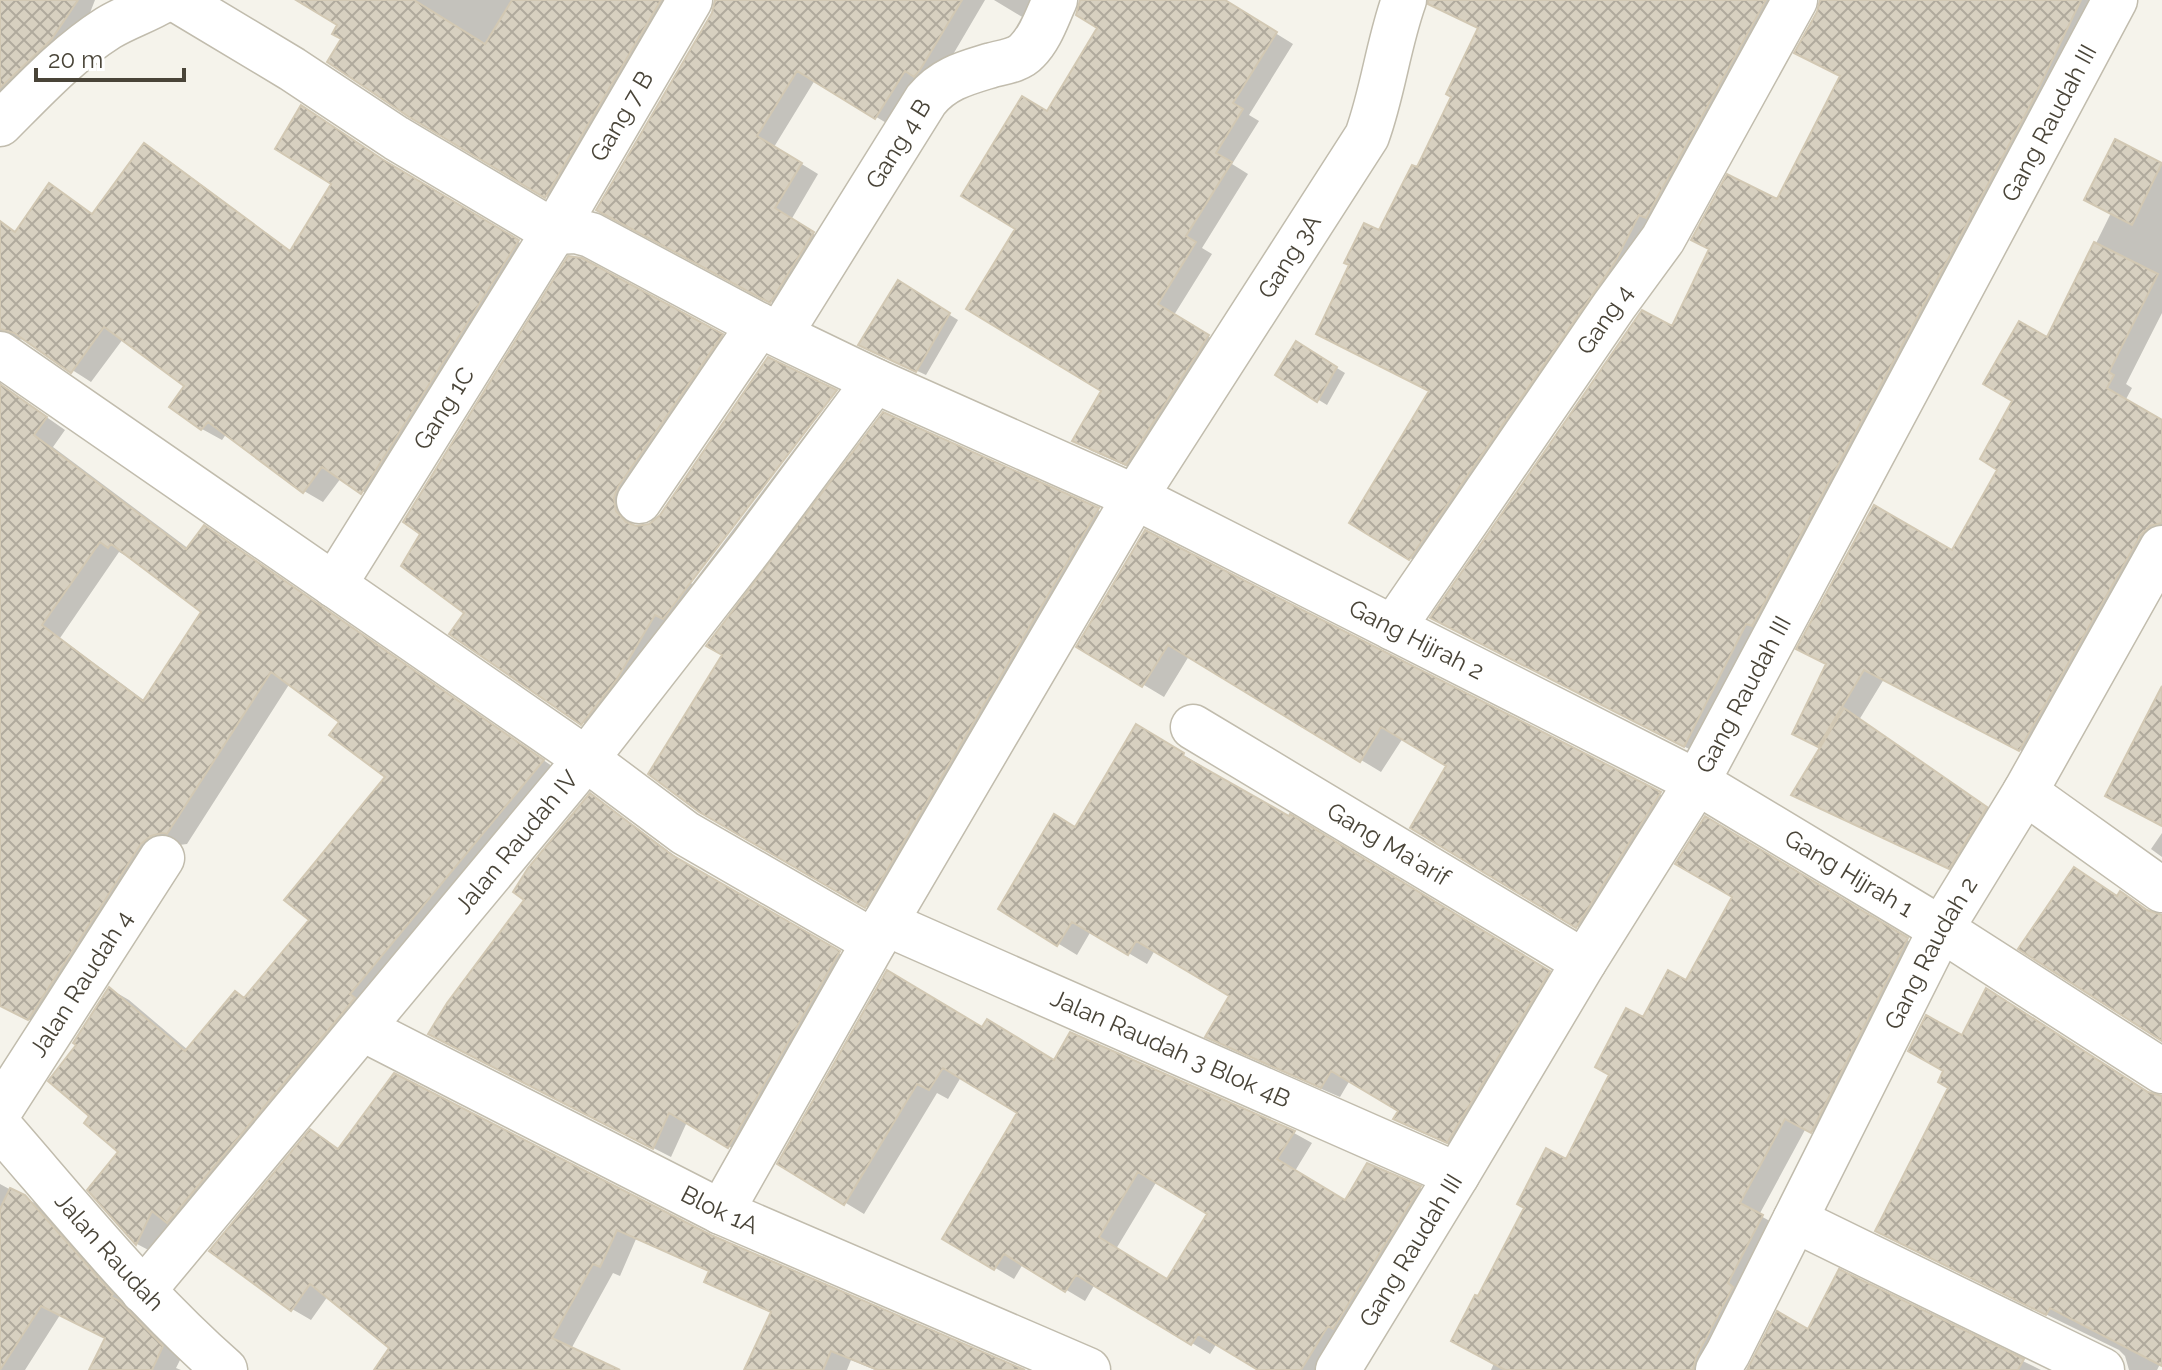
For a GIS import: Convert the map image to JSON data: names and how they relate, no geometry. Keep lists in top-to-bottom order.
{
  "streets": {
    "street": [
      "Gang 7 B",
      "Gang Raudah III",
      "Gang 4 B",
      "Gang 3A",
      "Gang 4",
      "Gang 1C",
      "Gang Hijrah 2",
      "Jalan Raudah IV",
      "Gang Ma'arif",
      "Gang Hijrah 1",
      "Gang Raudah 2",
      "Jalan Raudah 4",
      "Jalan Raudah 3 Blok 4B",
      "Blok 1A",
      "Jalan Raudah"
    ]
  },
  "crossings": [
    ["Gang 7 B", "Gang 1C"],
    ["Gang 7 B", "Gang Hijrah 2"],
    ["Gang Raudah III", "Gang Hijrah 2"],
    ["Gang Raudah III", "Gang Ma'arif"],
    ["Gang Raudah III", "Gang Hijrah 1"],
    ["Gang Raudah III", "Jalan Raudah 3 Blok 4B"],
    ["Gang 4 B", "Gang Hijrah 2"],
    ["Gang 3A", "Gang Hijrah 2"],
    ["Gang 3A", "Jalan Raudah 3 Blok 4B"],
    ["Gang 3A", "Blok 1A"],
    ["Gang 4", "Gang Hijrah 2"],
    ["Gang 1C", "Gang Hijrah 2"],
    ["Gang 1C", "Jalan Raudah 3 Blok 4B"],
    ["Gang Hijrah 2", "Jalan Raudah IV"],
    ["Gang Hijrah 2", "Gang Hijrah 1"],
    ["Jalan Raudah IV", "Jalan Raudah 3 Blok 4B"],
    ["Jalan Raudah IV", "Blok 1A"],
    ["Jalan Raudah IV", "Jalan Raudah"],
    ["Gang Hijrah 1", "Gang Raudah 2"]
  ],
  "scale_bar": "20 m"
}
